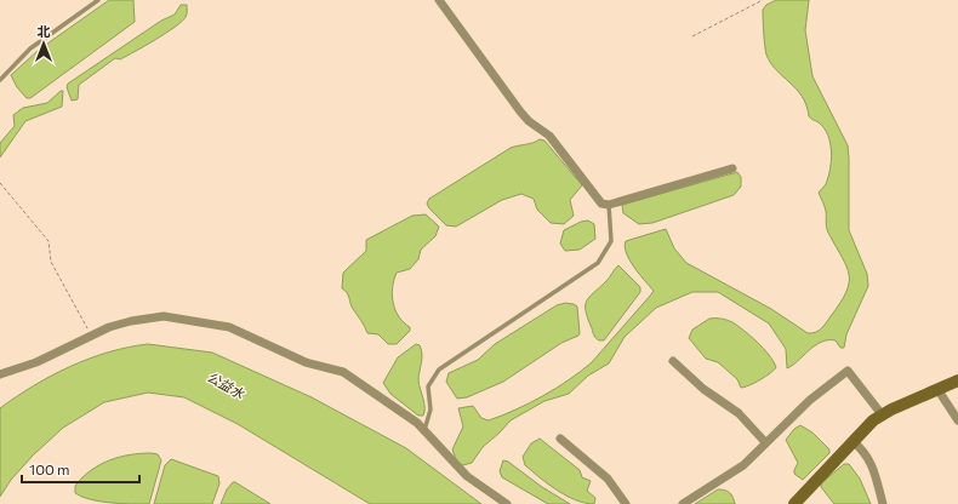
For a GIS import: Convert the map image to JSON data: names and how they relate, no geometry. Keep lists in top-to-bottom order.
{
  "water": ["公益水"],
  "scale_bar": "100 m",
  "north": "top"
}
